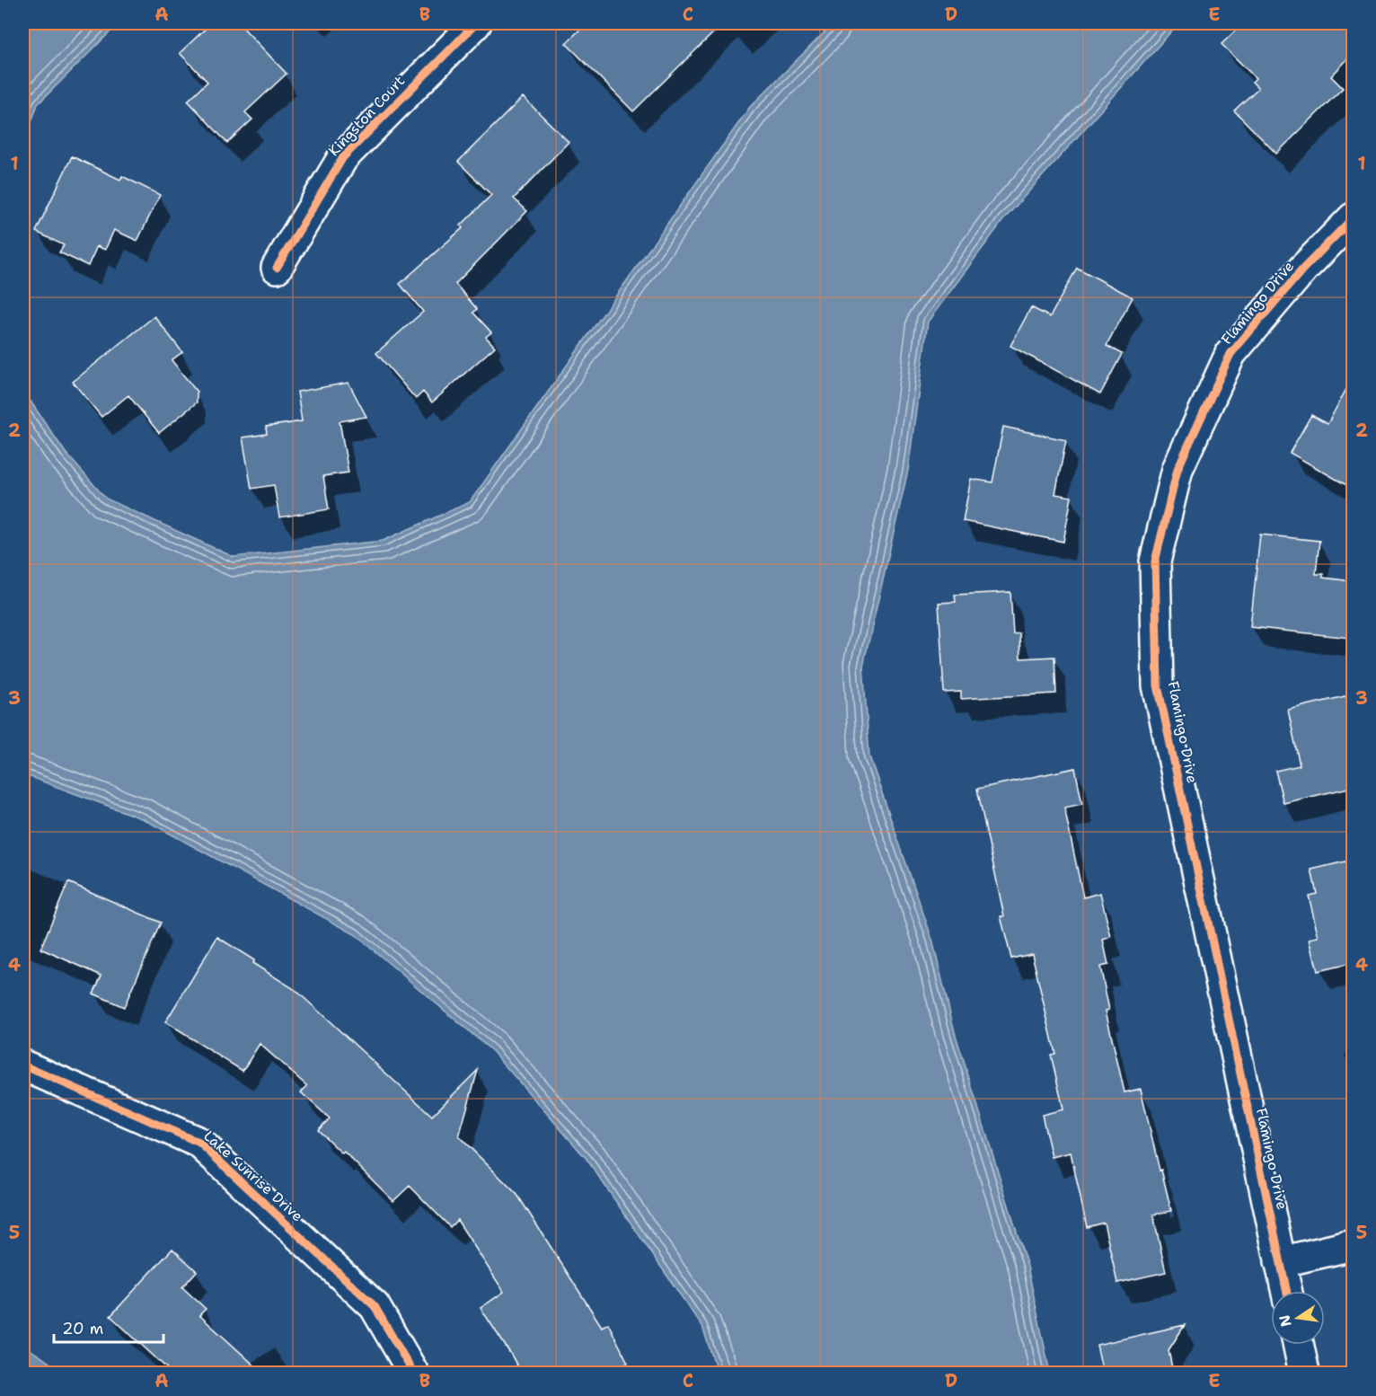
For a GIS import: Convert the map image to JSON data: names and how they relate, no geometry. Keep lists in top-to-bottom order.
{
  "streets": {
    "street": ["Kingston Court", "Flamingo Drive", "Lake Sunrise Drive"]
  },
  "scale_bar": "20 m",
  "north": "left",
  "grid": {
    "columns": [
      "A",
      "B",
      "C",
      "D",
      "E"
    ],
    "rows": [
      "1",
      "2",
      "3",
      "4",
      "5"
    ]
  }
}
